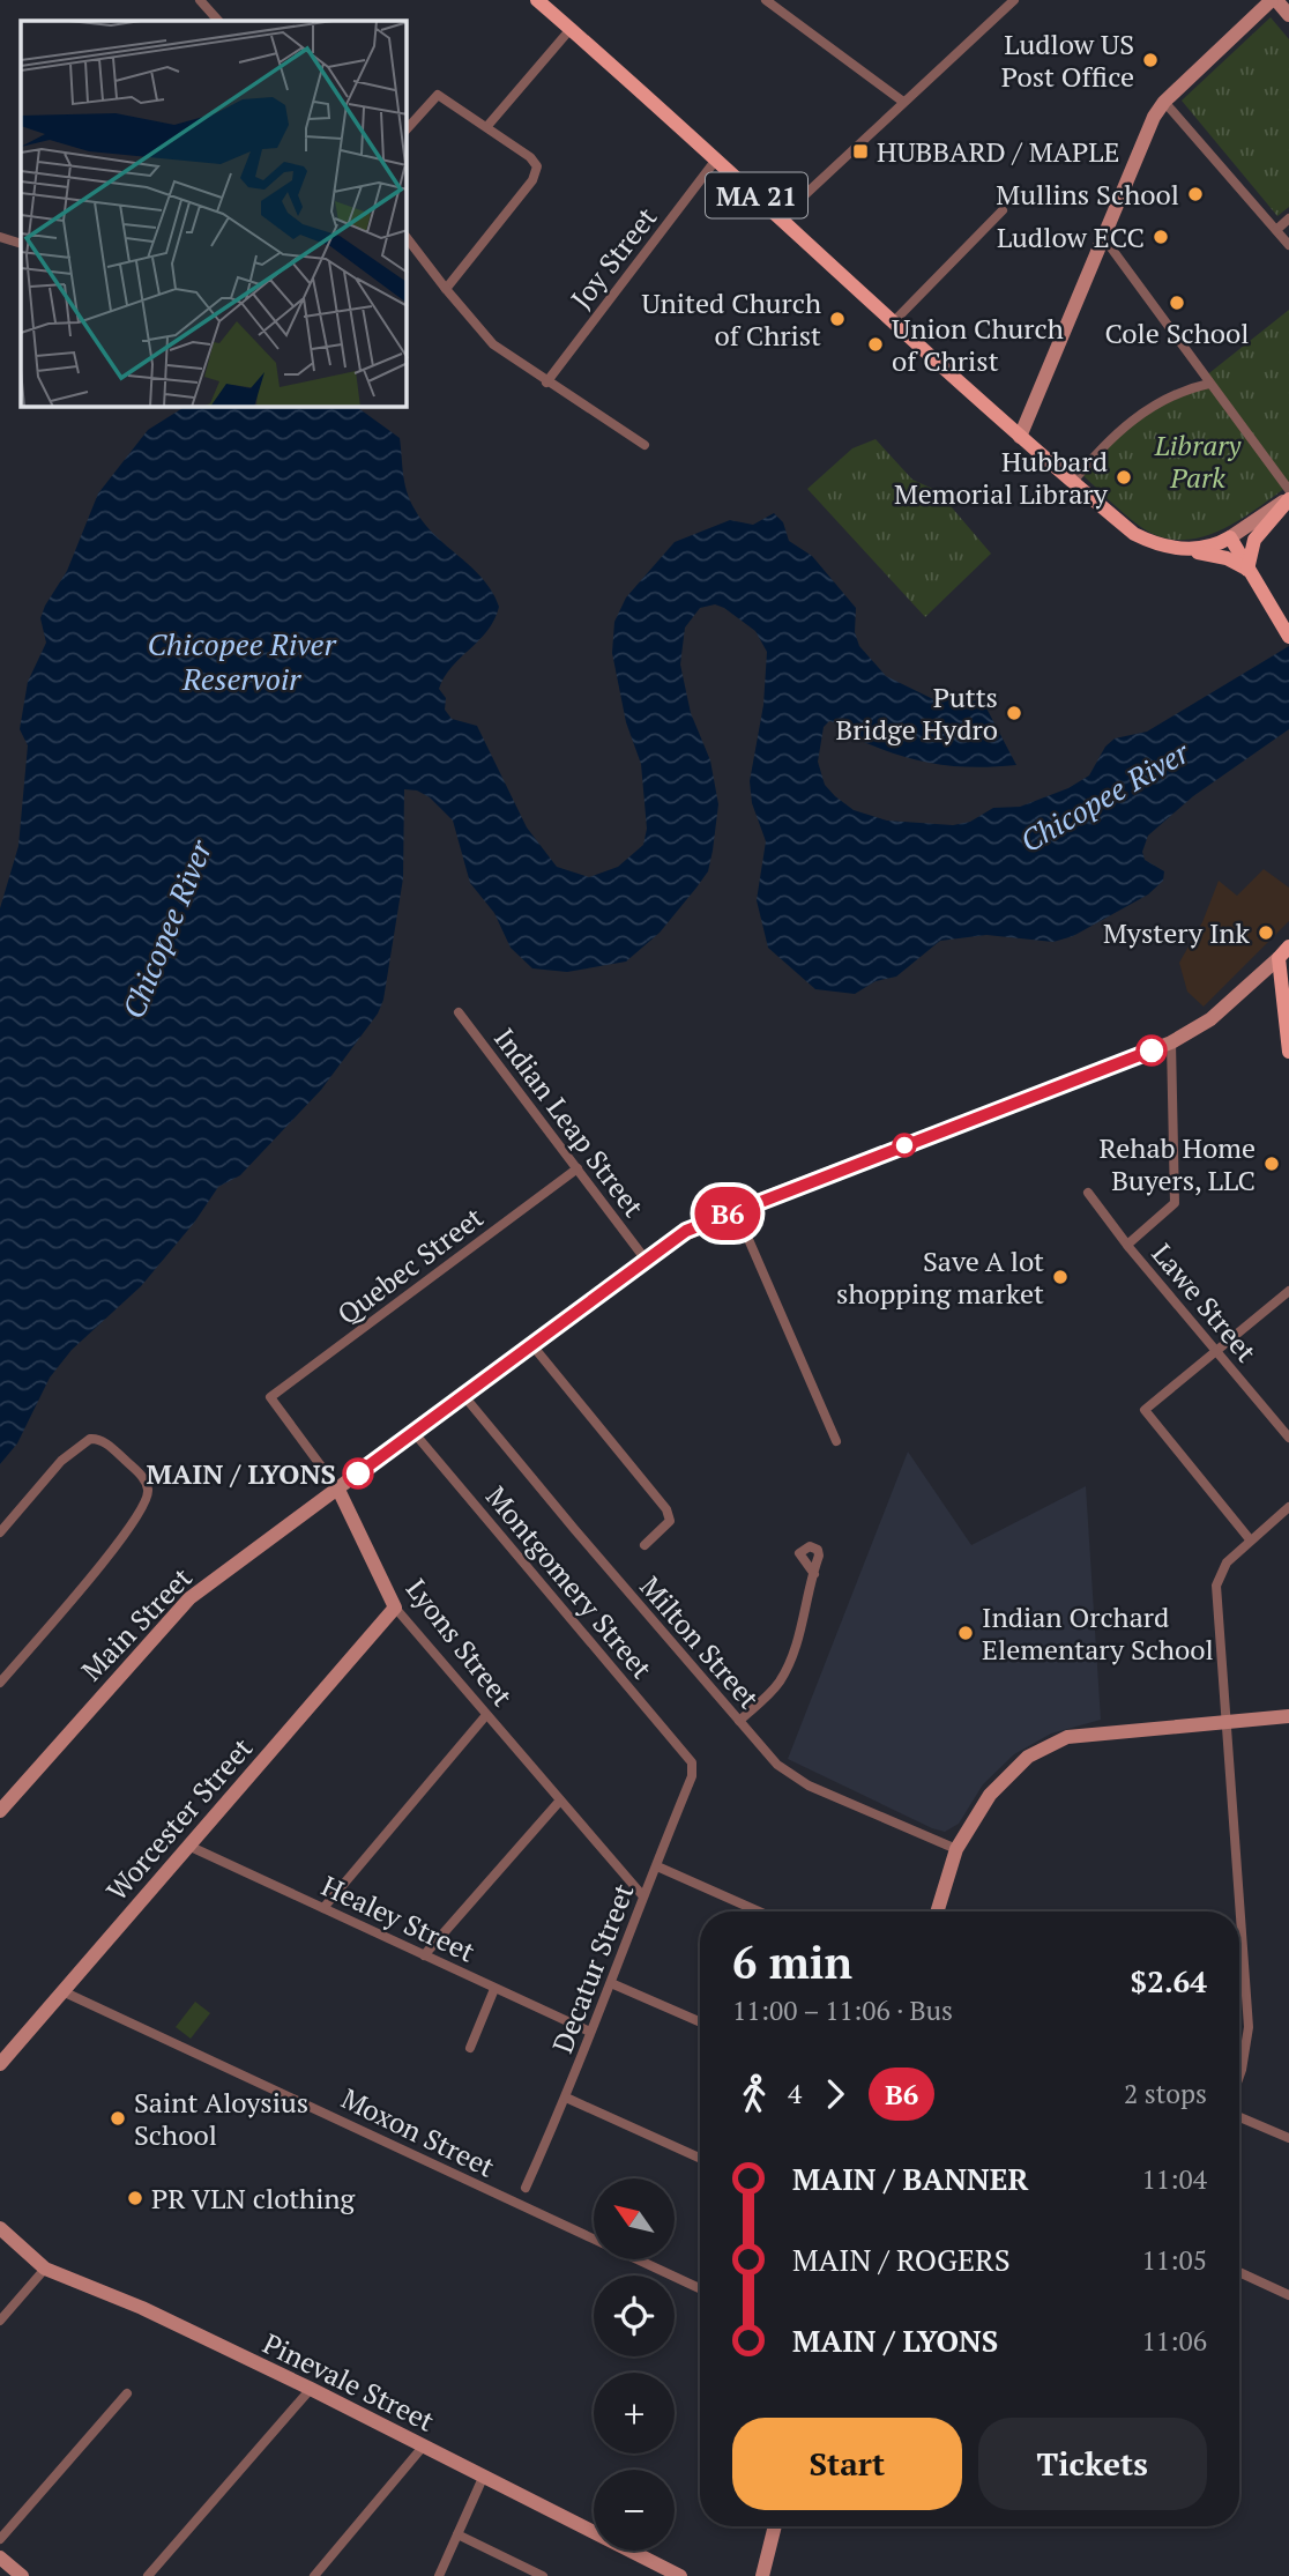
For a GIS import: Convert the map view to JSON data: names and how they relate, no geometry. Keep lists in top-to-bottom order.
{
  "streets": {
    "main road": [
      "MA 21",
      "Main Street",
      "Lyons Street",
      "Worcester Street",
      "Pinevale Street"
    ],
    "street": [
      "Joy Street",
      "Indian Leap Street",
      "Quebec Street",
      "Lawe Street",
      "Montgomery Street",
      "Milton Street",
      "Healey Street",
      "Decatur Street",
      "Moxon Street"
    ]
  },
  "crossings": [
    ["MA 21", "Joy Street"],
    ["Indian Leap Street", "Quebec Street"],
    ["Indian Leap Street", "Main Street"],
    ["Quebec Street", "Lyons Street"],
    ["Montgomery Street", "Main Street"],
    ["Montgomery Street", "Decatur Street"],
    ["Main Street", "Lyons Street"],
    ["Main Street", "Milton Street"],
    ["Lyons Street", "Worcester Street"],
    ["Lyons Street", "Decatur Street"],
    ["Worcester Street", "Healey Street"],
    ["Worcester Street", "Moxon Street"],
    ["Healey Street", "Decatur Street"]
  ],
  "water": ["Chicopee River Reservoir", "Chicopee River"],
  "parks": ["Library Park"],
  "places": {
    "other": [
      "Ludlow US Post Office",
      "Mullins School",
      "Ludlow ECC",
      "Cole School",
      "United Church of Christ",
      "Union Church of Christ",
      "Hubbard Memorial Library",
      "Putts Bridge Hydro",
      "Mystery Ink",
      "Rehab Home Buyers, LLC",
      "Save A lot shopping market",
      "MAIN / LYONS",
      "Indian Orchard Elementary School",
      "Saint Aloysius School",
      "PR VLN clothing"
    ],
    "transit": ["HUBBARD / MAPLE"]
  },
  "lines": ["bus line B6"],
  "north": "top left",
  "page": {
    "on_map": "B6",
    "heading": ["6 min", "11:00 – 11:06 · Bus", "$2.64"],
    "legs": ["4", "B6", "2 stops"],
    "list": [
      {
        "name": "MAIN / BANNER",
        "value": "11:04"
      },
      {
        "name": "MAIN / ROGERS",
        "value": "11:05"
      },
      {
        "name": "MAIN / LYONS",
        "value": "11:06"
      }
    ],
    "map_buttons": ["+", "−"],
    "buttons": ["Start", "Tickets"]
  }
}
